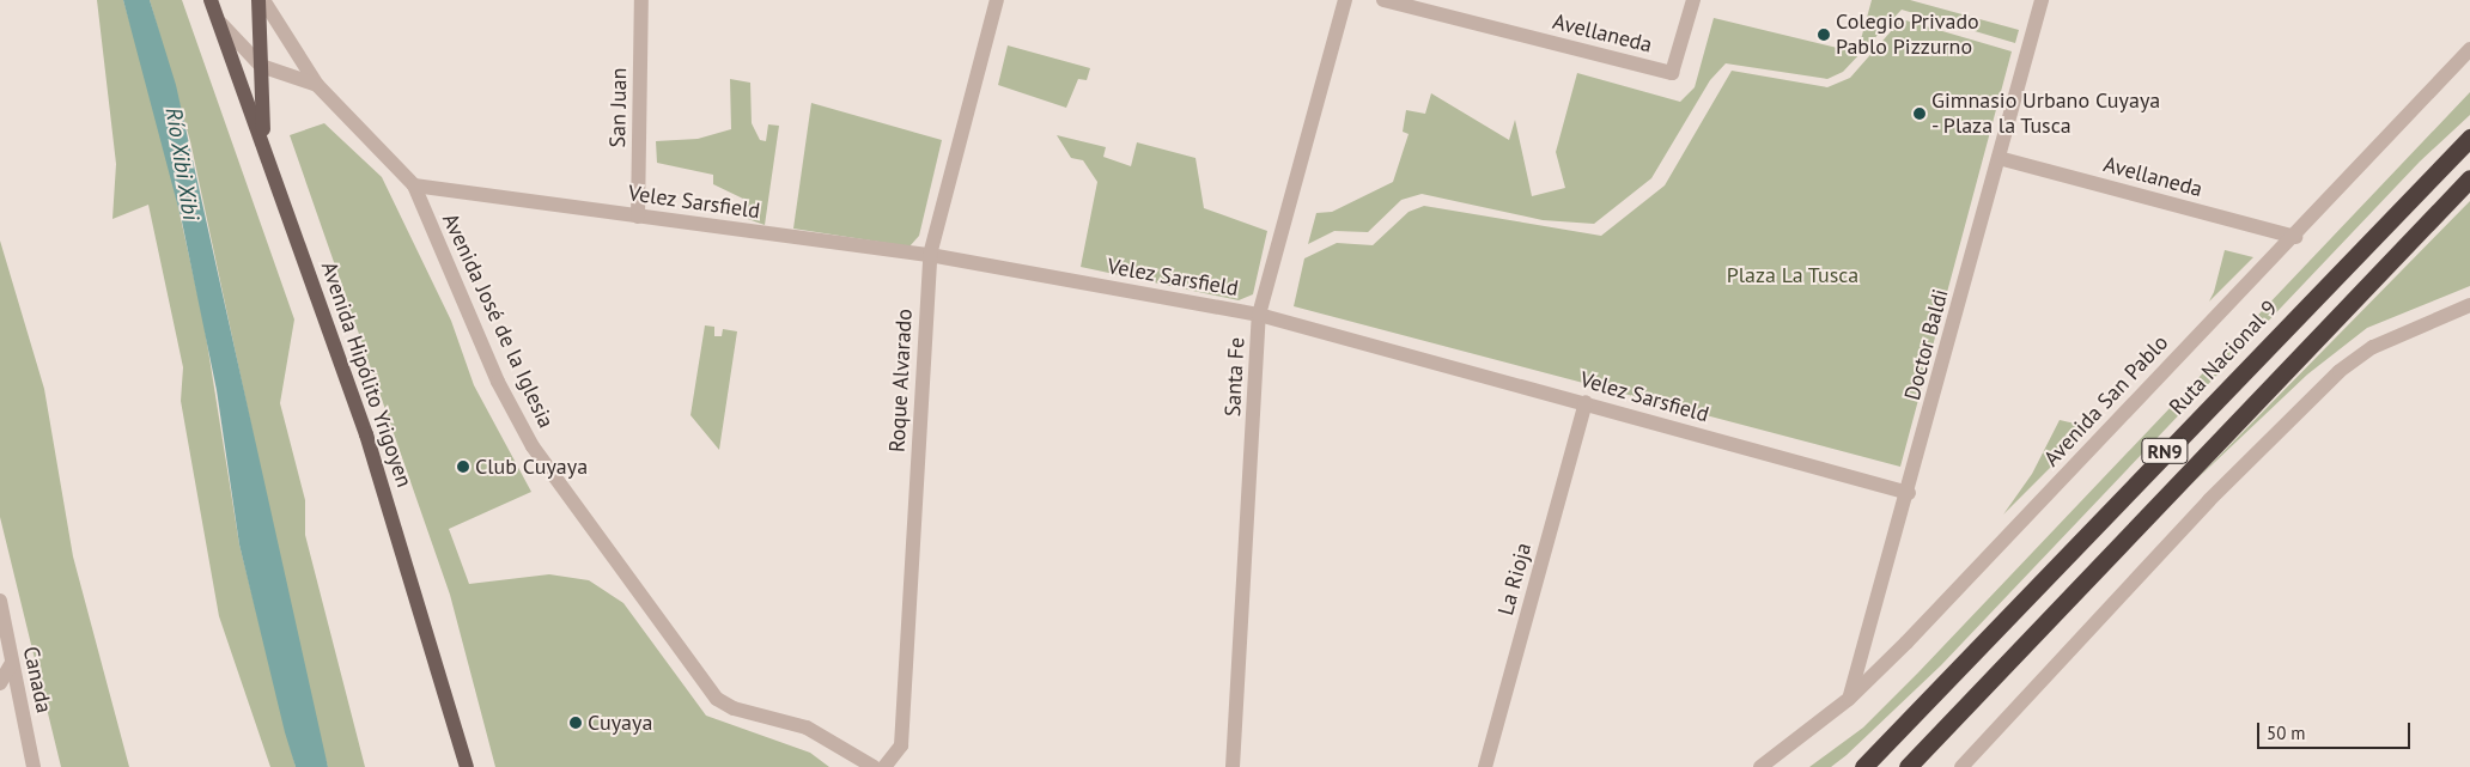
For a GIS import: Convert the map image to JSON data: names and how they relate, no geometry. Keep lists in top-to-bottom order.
{
  "streets": {
    "highway": ["Ruta Nacional 9", "RN9"],
    "main road": ["Avenida Hipólito Yrigoyen"],
    "street": [
      "Avellaneda",
      "San Juan",
      "Velez Sarsfield",
      "Avenida José de la Iglesia",
      "Doctor Baldi",
      "Santa Fe",
      "Roque Alvarado",
      "Avenida San Pablo",
      "La Rioja",
      "Canada"
    ]
  },
  "crossings": [
    ["Avellaneda", "Doctor Baldi"],
    ["Avellaneda", "Avenida San Pablo"],
    ["San Juan", "Velez Sarsfield"],
    ["Velez Sarsfield", "Avenida José de la Iglesia"],
    ["Velez Sarsfield", "Doctor Baldi"],
    ["Velez Sarsfield", "Santa Fe"],
    ["Velez Sarsfield", "Roque Alvarado"],
    ["Velez Sarsfield", "La Rioja"],
    ["Doctor Baldi", "Avenida San Pablo"]
  ],
  "water": ["Río Xibi Xibi"],
  "parks": ["Plaza La Tusca"],
  "places": [
    "Colegio Privado Pablo Pizzurno",
    "Gimnasio Urbano Cuyaya - Plaza la Tusca",
    "Club Cuyaya",
    "Cuyaya"
  ],
  "scale_bar": "50 m"
}
